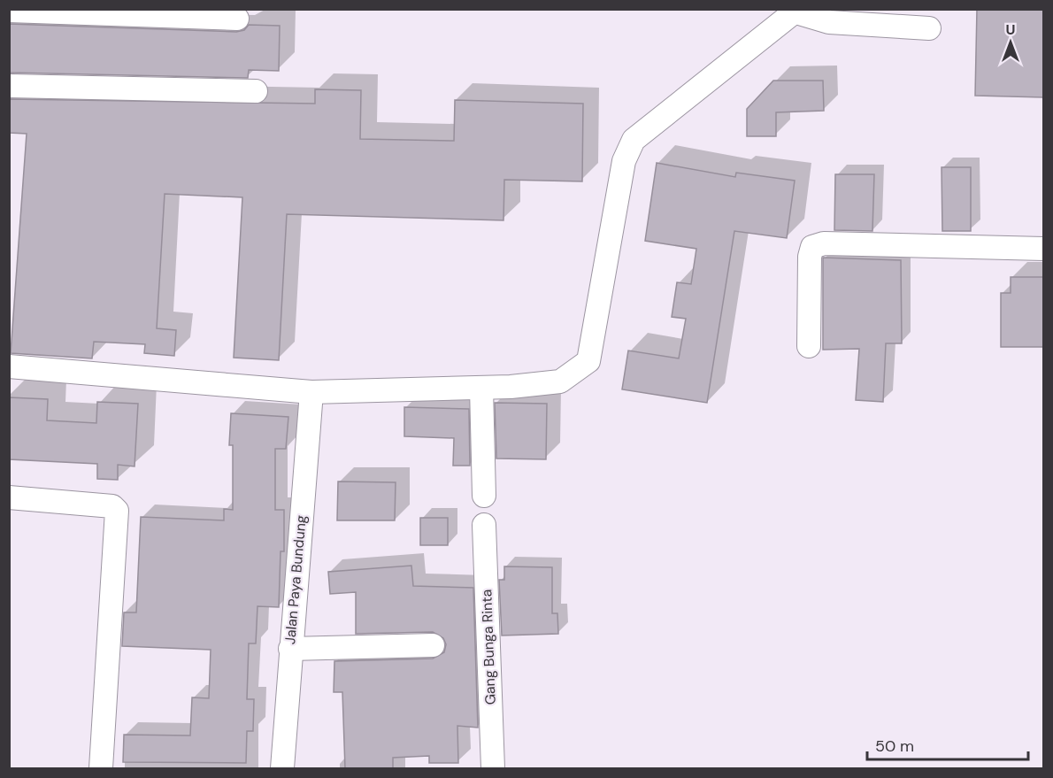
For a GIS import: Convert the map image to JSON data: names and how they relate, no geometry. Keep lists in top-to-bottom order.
{
  "streets": {
    "street": ["Jalan Paya Bundung", "Gang Bunga Rinta"]
  },
  "scale_bar": "50 m",
  "north": "top"
}
